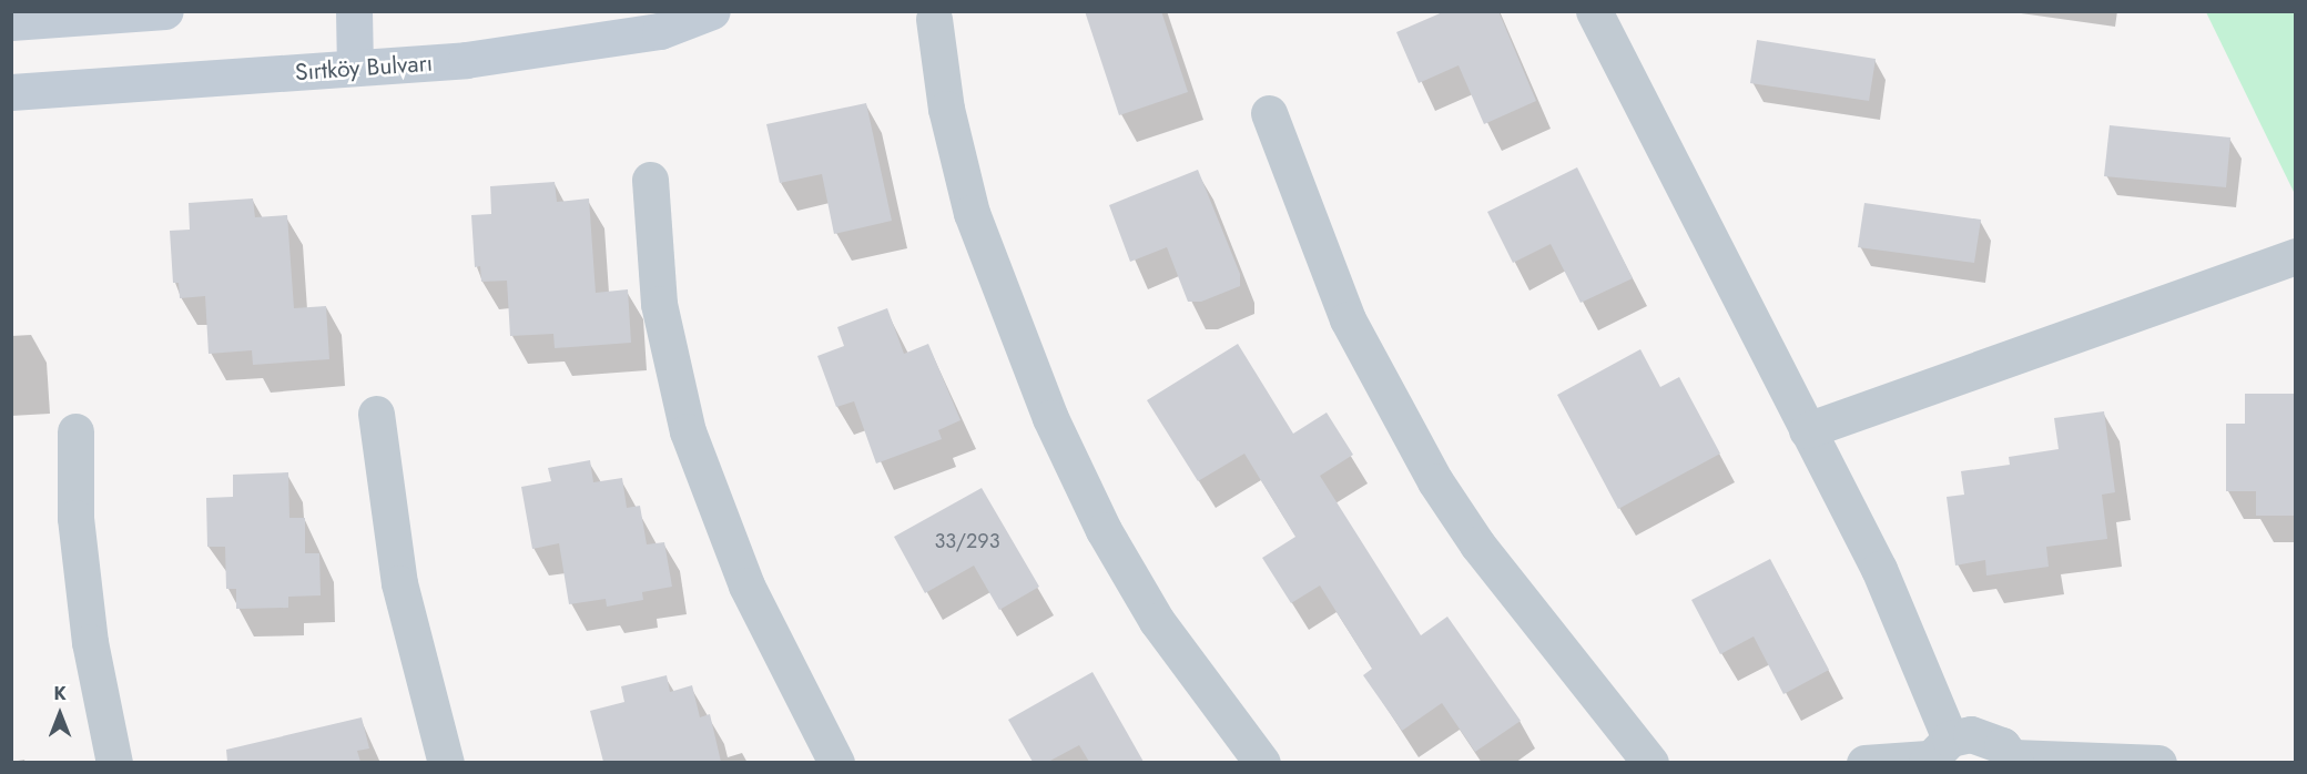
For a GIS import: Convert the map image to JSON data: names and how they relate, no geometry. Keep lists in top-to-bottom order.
{
  "streets": {
    "main road": ["Sırtköy Bulvarı"]
  },
  "house_numbers": ["33/293"],
  "north": "top"
}
